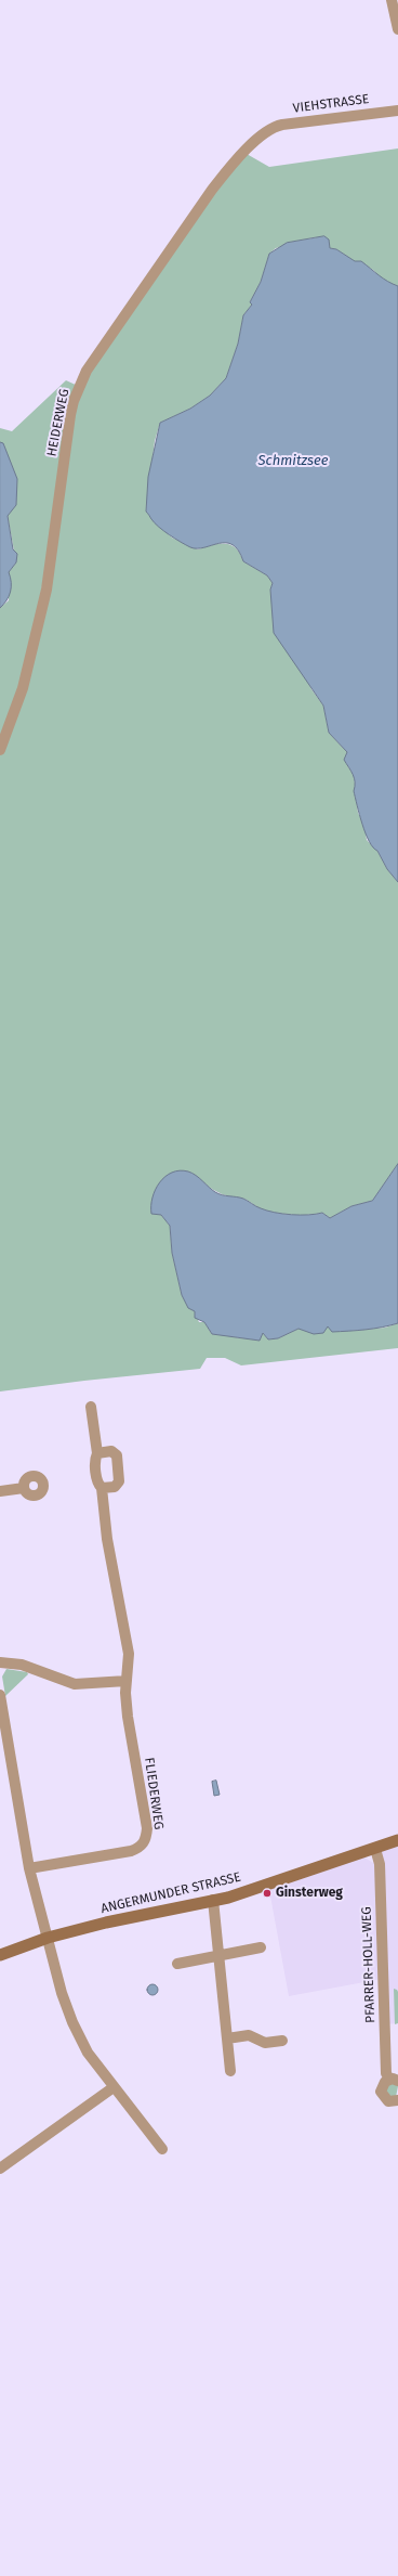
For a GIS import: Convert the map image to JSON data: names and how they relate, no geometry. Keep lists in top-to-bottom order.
{
  "streets": {
    "main road": ["ANGERMUNDER STRASSE"],
    "street": [
      "VIEHSTRASSE",
      "HEIDERWEG",
      "FLIEDERWEG",
      "PFARRER-HOLL-WEG"
    ]
  },
  "crossings": [
    ["VIEHSTRASSE", "HEIDERWEG"],
    ["ANGERMUNDER STRASSE", "PFARRER-HOLL-WEG"]
  ],
  "water": ["Schmitzsee"],
  "places": ["Ginsterweg"]
}
